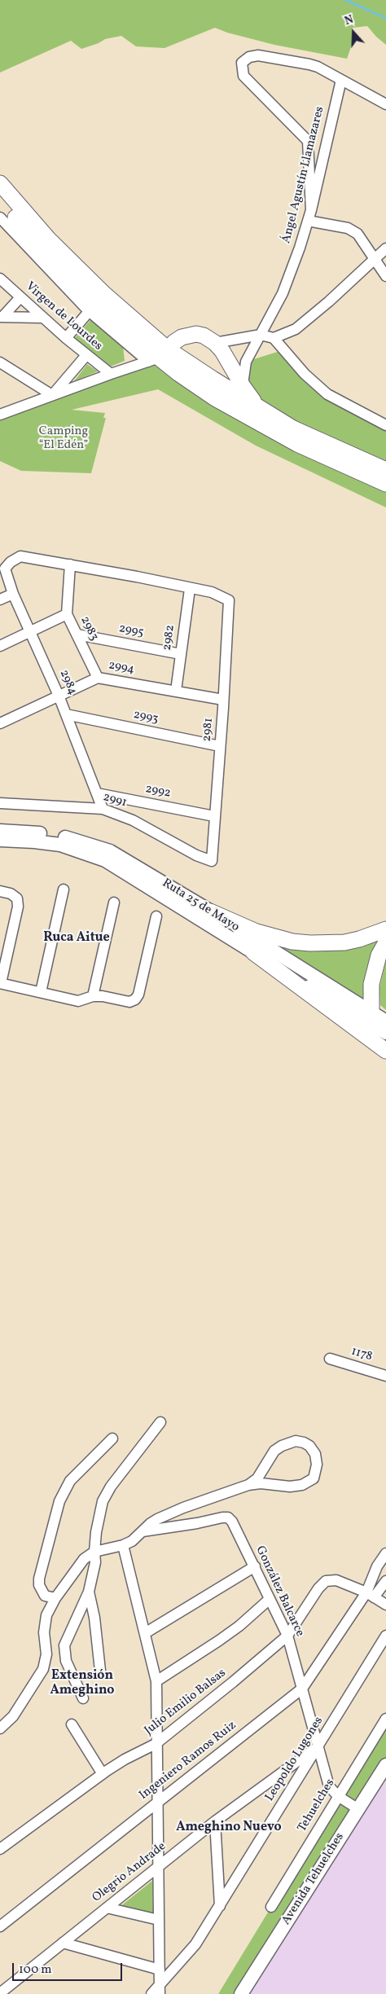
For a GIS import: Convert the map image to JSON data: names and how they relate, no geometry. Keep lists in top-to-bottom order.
{
  "streets": {
    "main road": ["Ruta 25 de Mayo", "Avenida Tehuelches"],
    "street": [
      "Ángel Agustín Llamazares",
      "Virgen de Lourdes",
      "2983",
      "2995",
      "2982",
      "2994",
      "2984",
      "2993",
      "2981",
      "2992",
      "2991",
      "1178",
      "González Balcarce",
      "Julio Emilio Balsas",
      "Leopoldo Lugones",
      "Ingeniero Ramos Ruiz",
      "Tehuelches",
      "Olegrio Andrade"
    ]
  },
  "crossings": [
    ["2983", "2995"],
    ["2983", "2994"],
    ["2983", "2984"],
    ["2995", "2982"],
    ["2982", "2994"],
    ["2982", "2981"],
    ["2994", "2984"],
    ["2994", "2981"],
    ["2984", "2993"],
    ["2984", "2992"],
    ["2984", "2991"],
    ["2993", "2981"],
    ["2981", "2992"],
    ["2981", "2991"],
    ["González Balcarce", "Julio Emilio Balsas"],
    ["González Balcarce", "Leopoldo Lugones"],
    ["González Balcarce", "Ingeniero Ramos Ruiz"],
    ["González Balcarce", "Tehuelches"],
    ["González Balcarce", "Olegrio Andrade"],
    ["González Balcarce", "Avenida Tehuelches"],
    ["Julio Emilio Balsas", "Ingeniero Ramos Ruiz"],
    ["Leopoldo Lugones", "Olegrio Andrade"]
  ],
  "districts": ["Ruca Aitue", "Extensión Ameghino", "Ameghino Nuevo"],
  "parks": ["Camping “El Edén”"],
  "scale_bar": "100 m",
  "north": "top"
}
